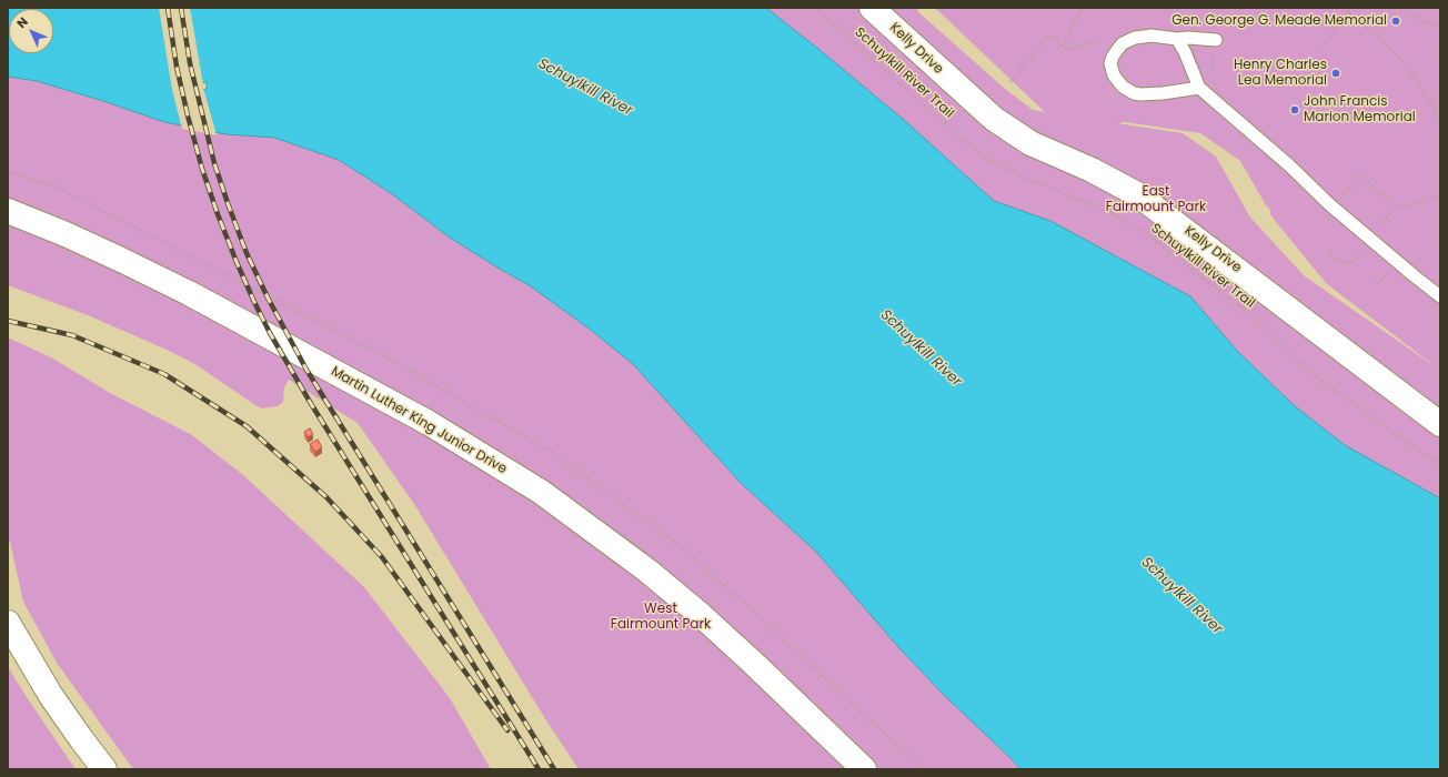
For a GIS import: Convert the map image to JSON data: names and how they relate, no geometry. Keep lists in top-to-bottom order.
{
  "streets": {
    "main road": ["Kelly Drive", "Martin Luther King Junior Drive"],
    "path": ["Schuylkill River Trail"]
  },
  "water": ["Schuylkill River"],
  "parks": ["East Fairmount Park", "West Fairmount Park"],
  "places": ["Gen. George G. Meade Memorial", "Henry Charles Lea Memorial", "John Francis Marion Memorial"],
  "north": "top left"
}
